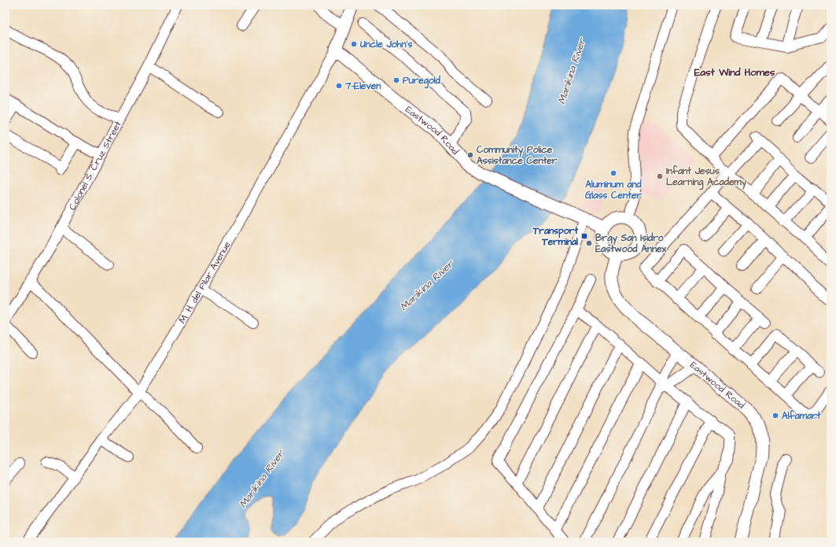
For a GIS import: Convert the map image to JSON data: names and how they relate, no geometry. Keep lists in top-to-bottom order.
{
  "streets": {
    "main road": ["Eastwood Road", "M. H. del Pilar Avenue"],
    "street": ["Colonel S. Cruz Street"]
  },
  "crossings": [
    ["Eastwood Road", "M. H. del Pilar Avenue"]
  ],
  "districts": ["East Wind Homes"],
  "water": ["Marikina River"],
  "places": {
    "other": [
      "Uncle John's",
      "Puregold",
      "7-Eleven",
      "Community Police Assistance Center",
      "Aluminum and Glass Center",
      "Infant Jesus Learning Academy",
      "Brgy San Isidro Eastwood Annex",
      "Alfamart"
    ],
    "transit": ["Transport Terminal"]
  }
}
